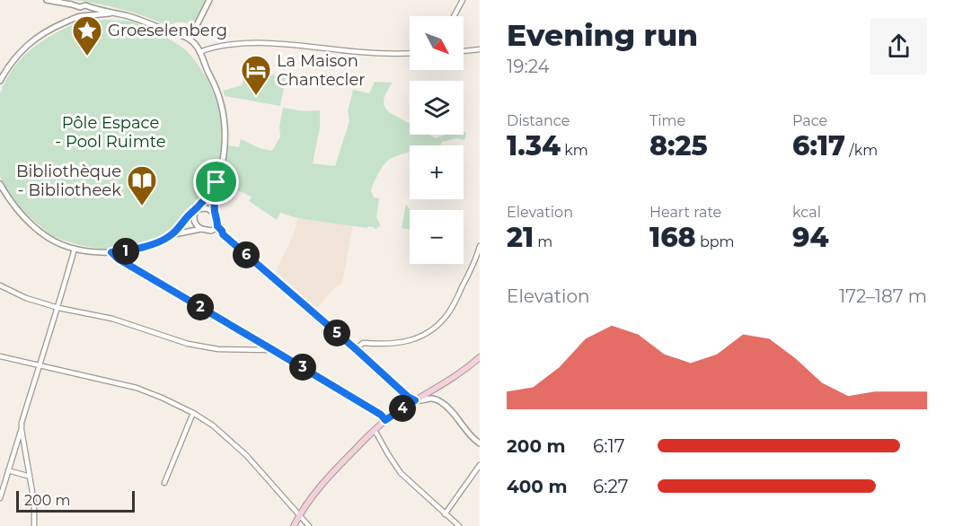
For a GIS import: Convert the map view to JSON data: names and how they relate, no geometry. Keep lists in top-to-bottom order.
{
  "parks": ["Pôle Espace - Pool Ruimte"],
  "places": {
    "place": ["Groeselenberg"],
    "hotel": ["La Maison Chantecler"],
    "library": ["Bibliothèque - Bibliotheek"]
  },
  "scale_bar": "200 m",
  "north": "bottom right",
  "page": {
    "heading": ["Evening run", "19:24"],
    "map_buttons": ["+", "−"],
    "stats": [
      ["Distance", "1.34 km"],
      ["Time", "8:25"],
      ["Pace", "6:17 /km"],
      ["Elevation", "21 m"],
      ["Heart rate", "168 bpm"],
      ["kcal", "94"]
    ],
    "pins": [
      "1",
      "6",
      "2",
      "5",
      "3",
      "4"
    ],
    "chart": ["Elevation", "172–187 m"],
    "list": [
      {
        "name": "200 m",
        "note": "6:17"
      },
      {
        "name": "400 m",
        "note": "6:27"
      }
    ],
    "scale": "200 m"
  }
}
